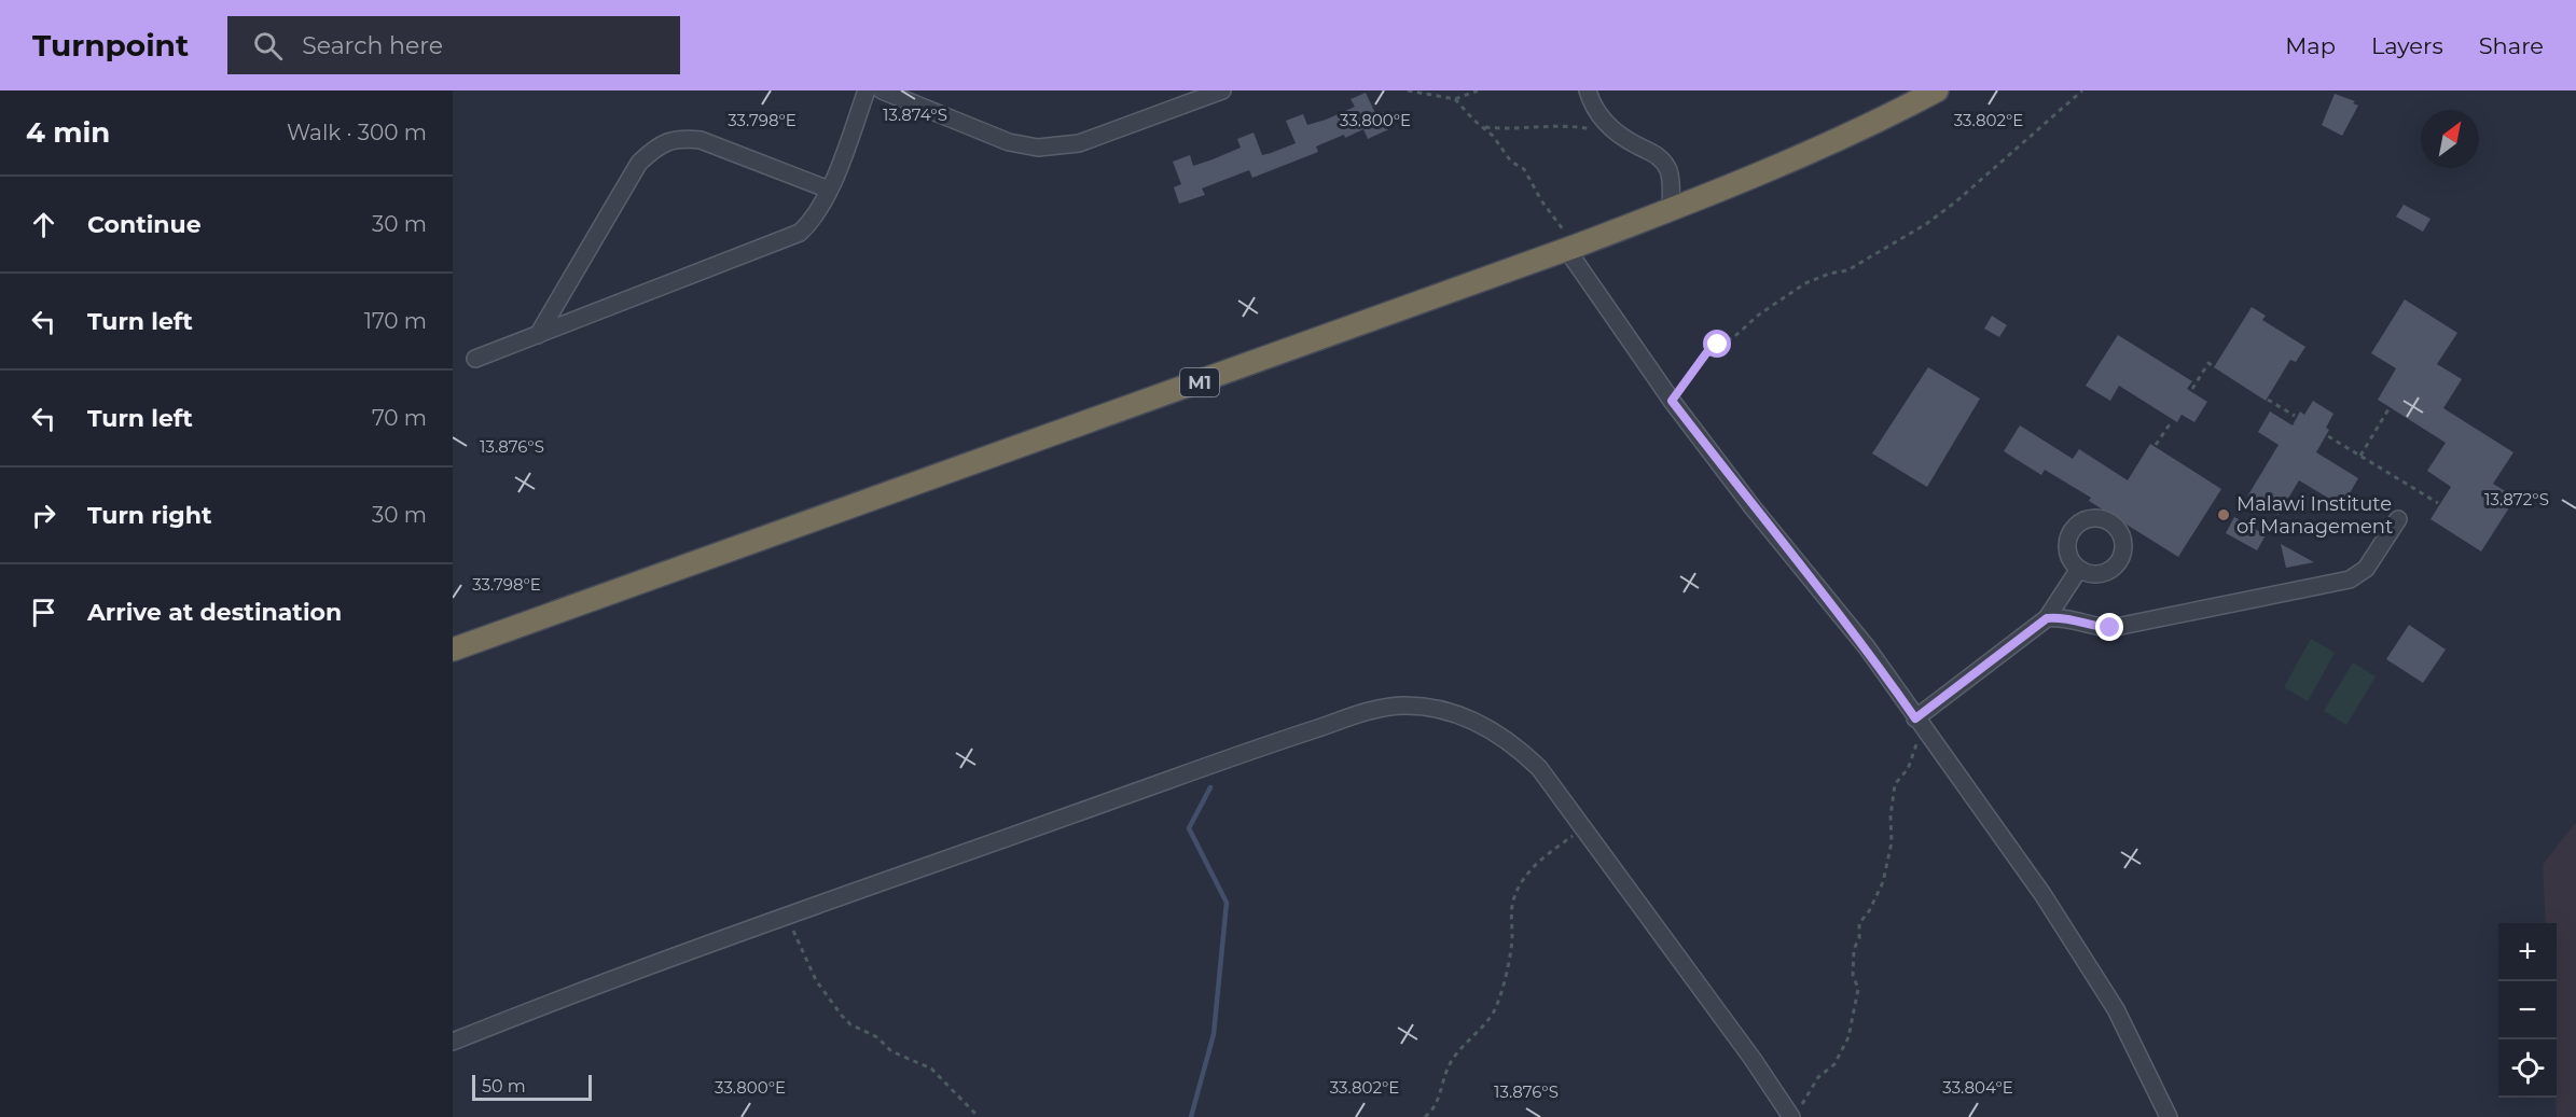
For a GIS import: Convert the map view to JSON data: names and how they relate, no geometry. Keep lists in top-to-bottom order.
{
  "streets": {
    "highway": ["M1"]
  },
  "places": ["Malawi Institute of Management"],
  "scale_bar": "50 m",
  "north": "top right",
  "page": {
    "header": "Turnpoint",
    "search": "Search here",
    "nav": ["Map", "Layers", "Share"],
    "heading": ["4 min", "Walk · 300 m"],
    "list": [
      ["Continue", "30 m"],
      ["Turn left", "170 m"],
      ["Turn left", "70 m"],
      ["Turn right", "30 m"],
      "Arrive at destination"
    ],
    "map_buttons": ["+", "−"],
    "scale": "50 m"
  },
  "coordinates": [
    "13.874°S",
    "33.798°E",
    "33.800°E",
    "33.802°E",
    "13.876°S",
    "13.872°S",
    "33.804°E"
  ]
}
